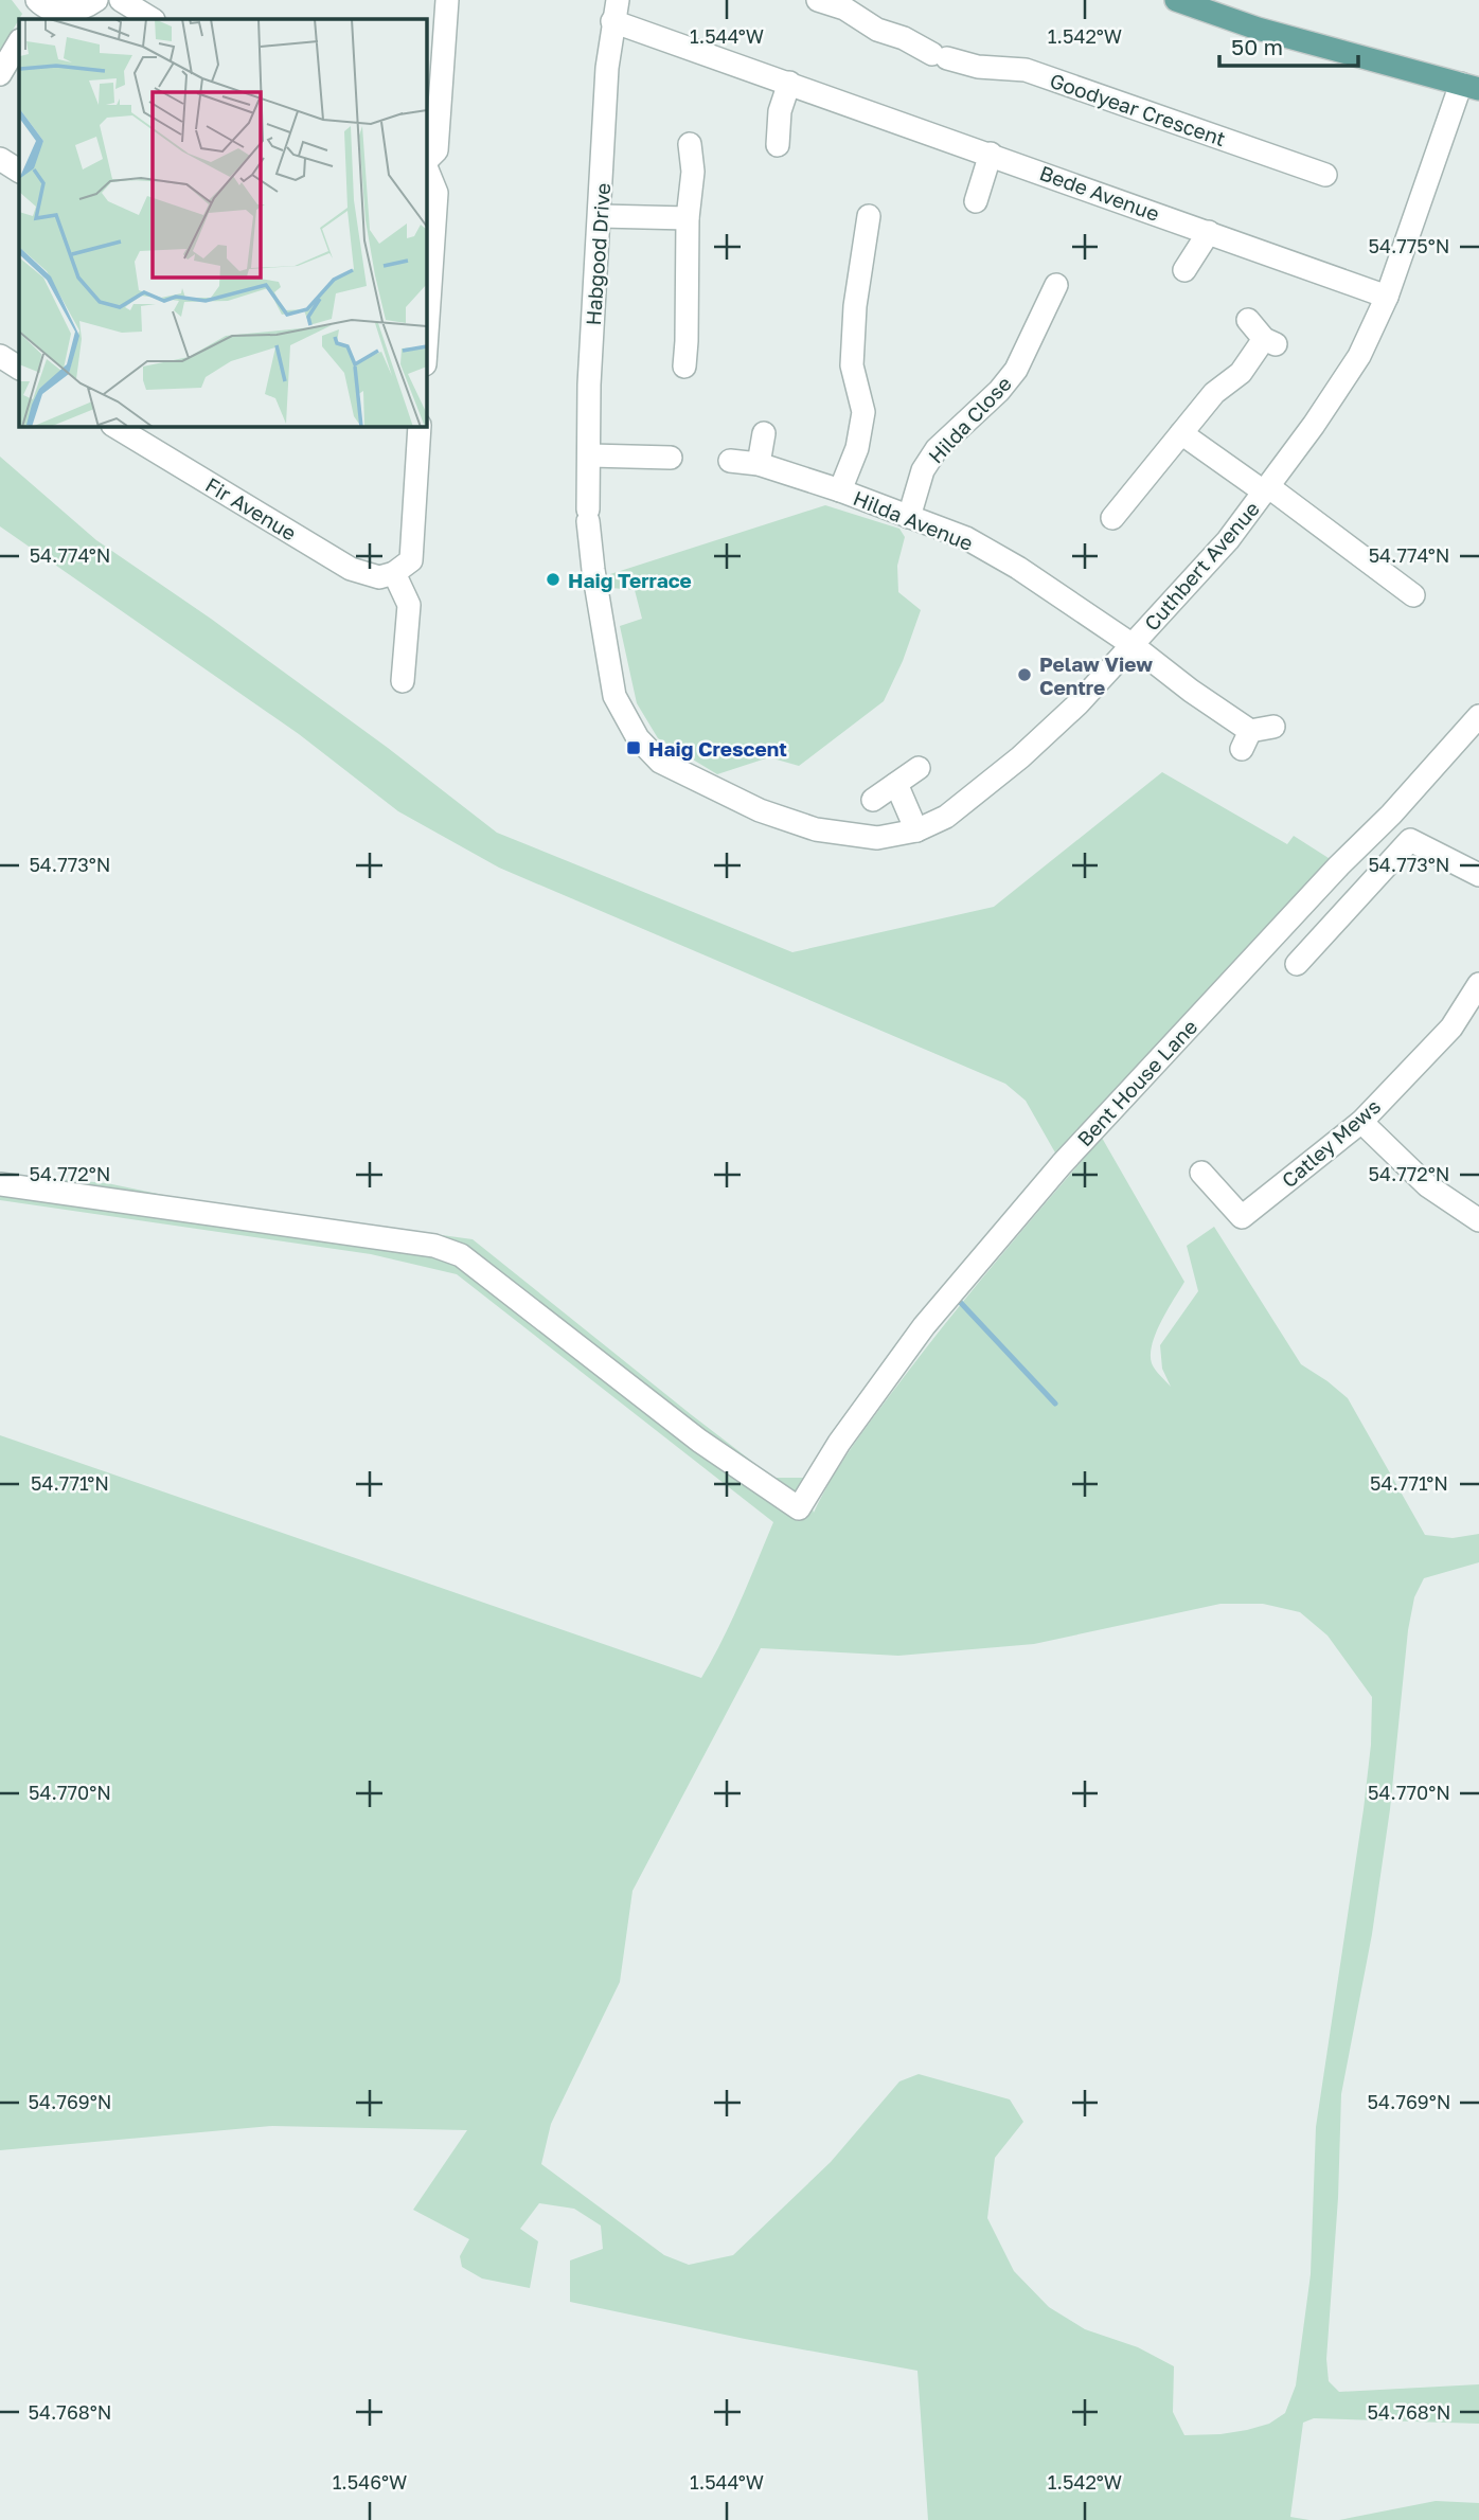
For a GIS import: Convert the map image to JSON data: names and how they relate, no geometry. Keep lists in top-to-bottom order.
{
  "streets": {
    "street": [
      "Goodyear Crescent",
      "Bede Avenue",
      "Habgood Drive",
      "Hilda Close",
      "Fir Avenue",
      "Hilda Avenue",
      "Cuthbert Avenue",
      "Bent House Lane",
      "Catley Mews"
    ]
  },
  "crossings": [
    ["Bede Avenue", "Habgood Drive"],
    ["Bede Avenue", "Cuthbert Avenue"],
    ["Habgood Drive", "Cuthbert Avenue"],
    ["Hilda Close", "Hilda Avenue"],
    ["Hilda Avenue", "Cuthbert Avenue"]
  ],
  "places": {
    "other": ["Haig Terrace", "Pelaw View Centre"],
    "transit": ["Haig Crescent"]
  },
  "scale_bar": "50 m",
  "coordinates": [
    "1.544°W",
    "1.542°W",
    "54.775°N",
    "54.774°N",
    "54.773°N",
    "54.772°N",
    "54.771°N",
    "54.770°N",
    "54.769°N",
    "54.768°N",
    "1.546°W"
  ]
}
